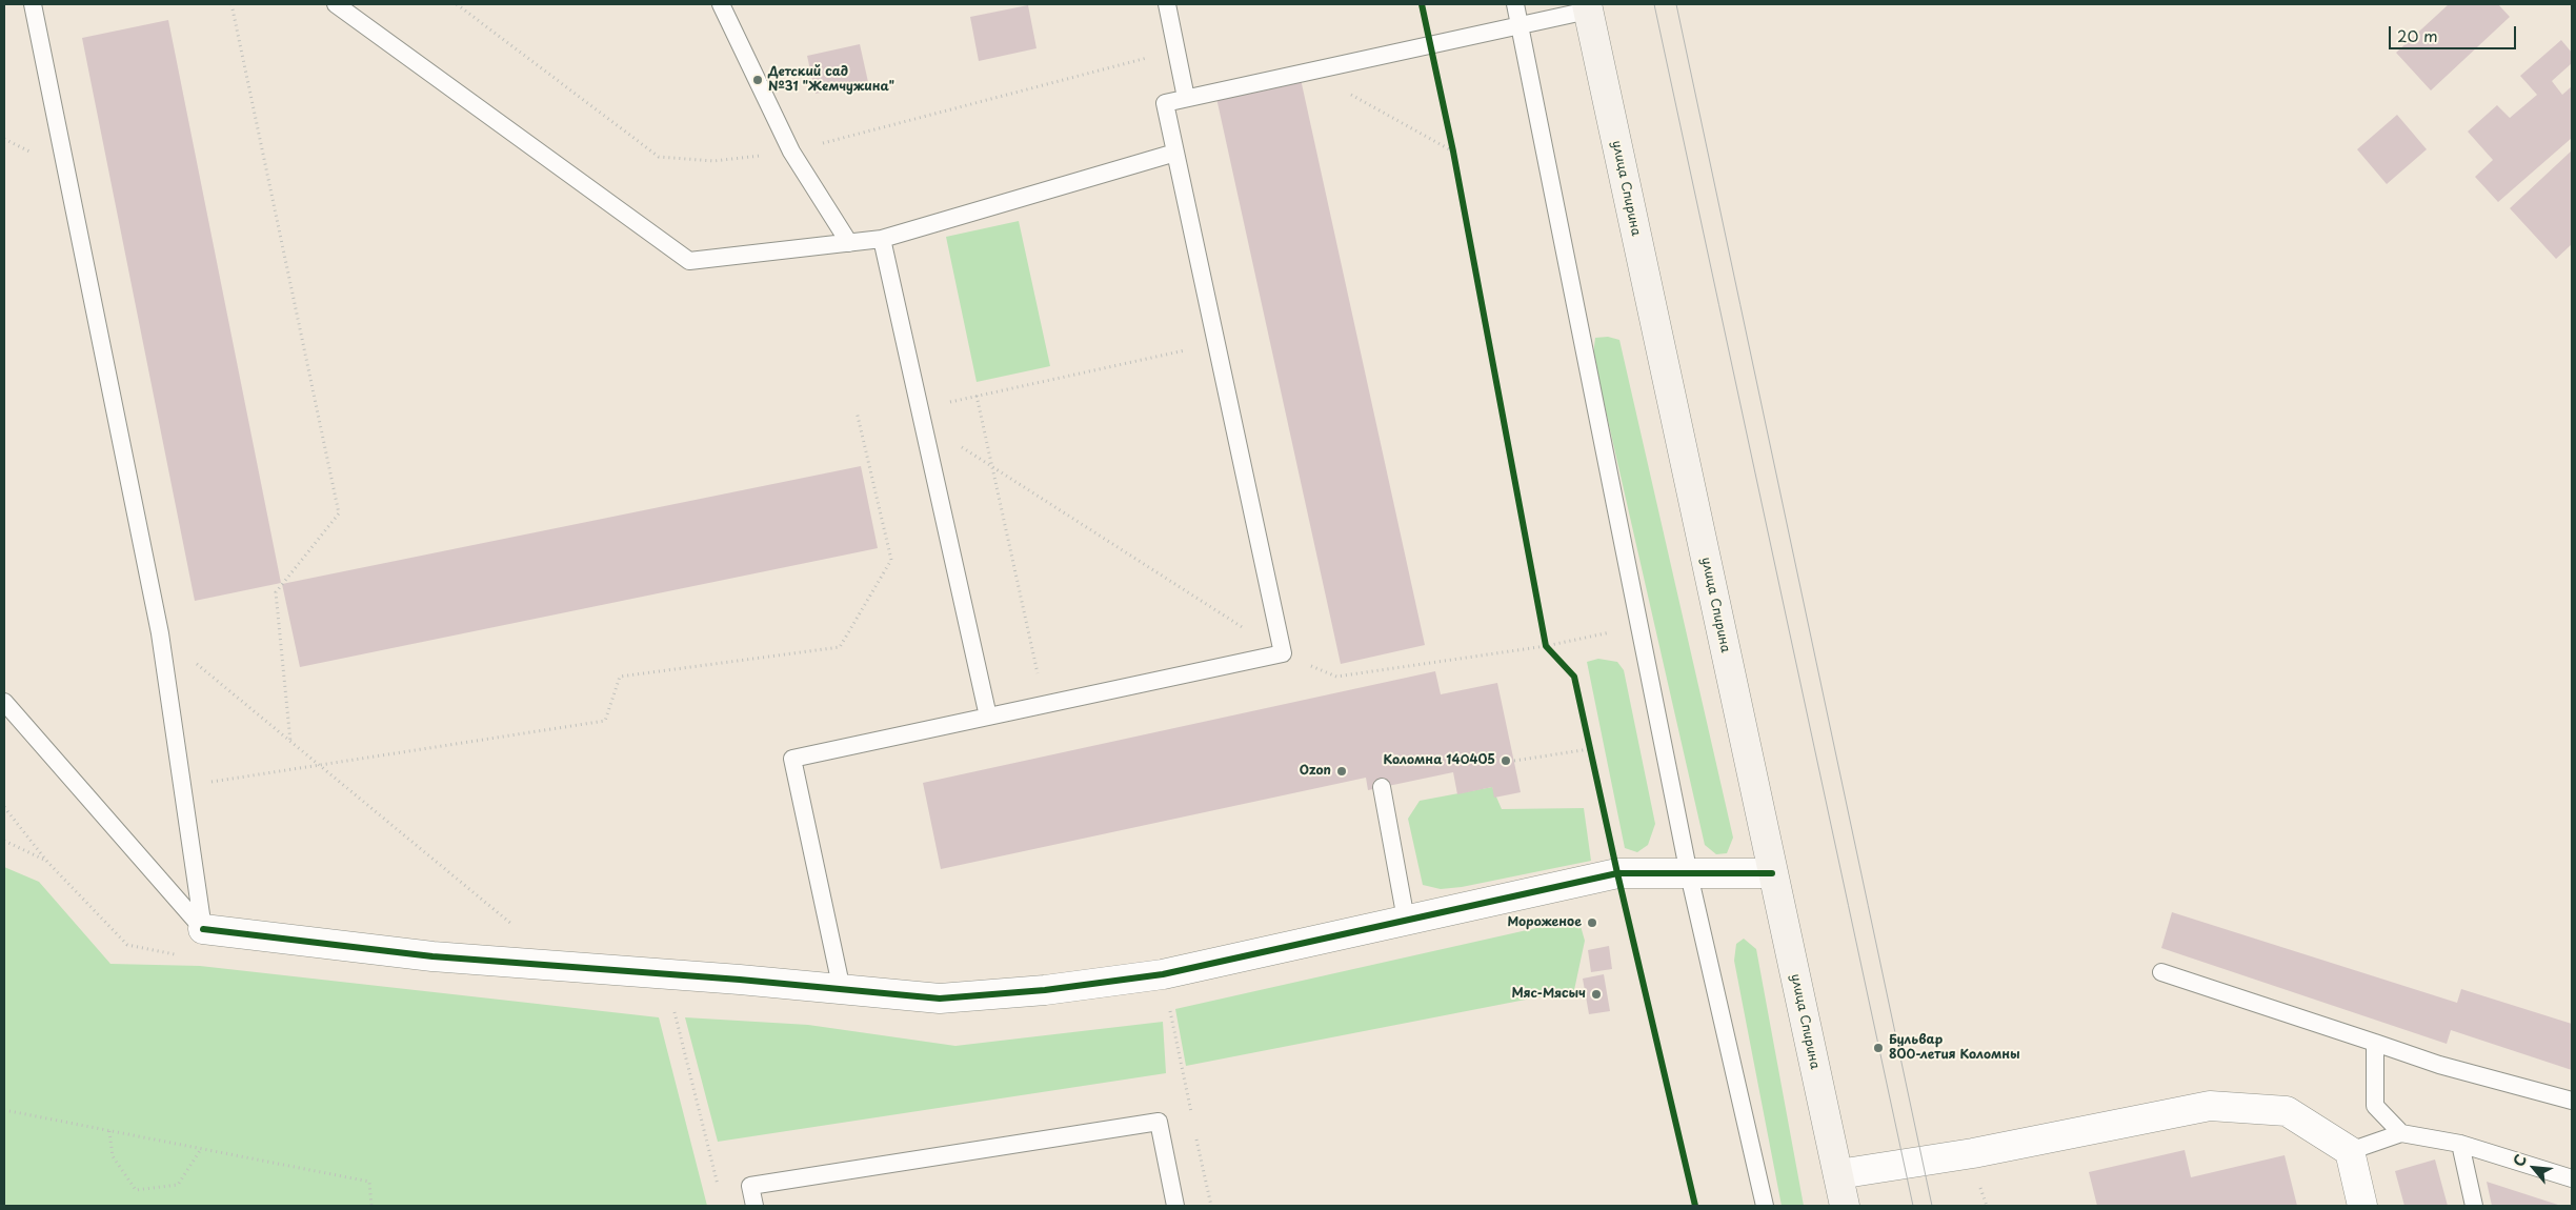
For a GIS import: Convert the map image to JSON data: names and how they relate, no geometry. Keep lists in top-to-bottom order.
{
  "streets": {
    "main road": ["улица Спирина"]
  },
  "places": [
    "Детский сад №31 \"Жемчужина\"",
    "Коломна 140405",
    "Ozon",
    "Мороженое",
    "Мяс-Мясыч",
    "Бульвар 800-летия Коломны"
  ],
  "scale_bar": "20 m",
  "north": "top left"
}
